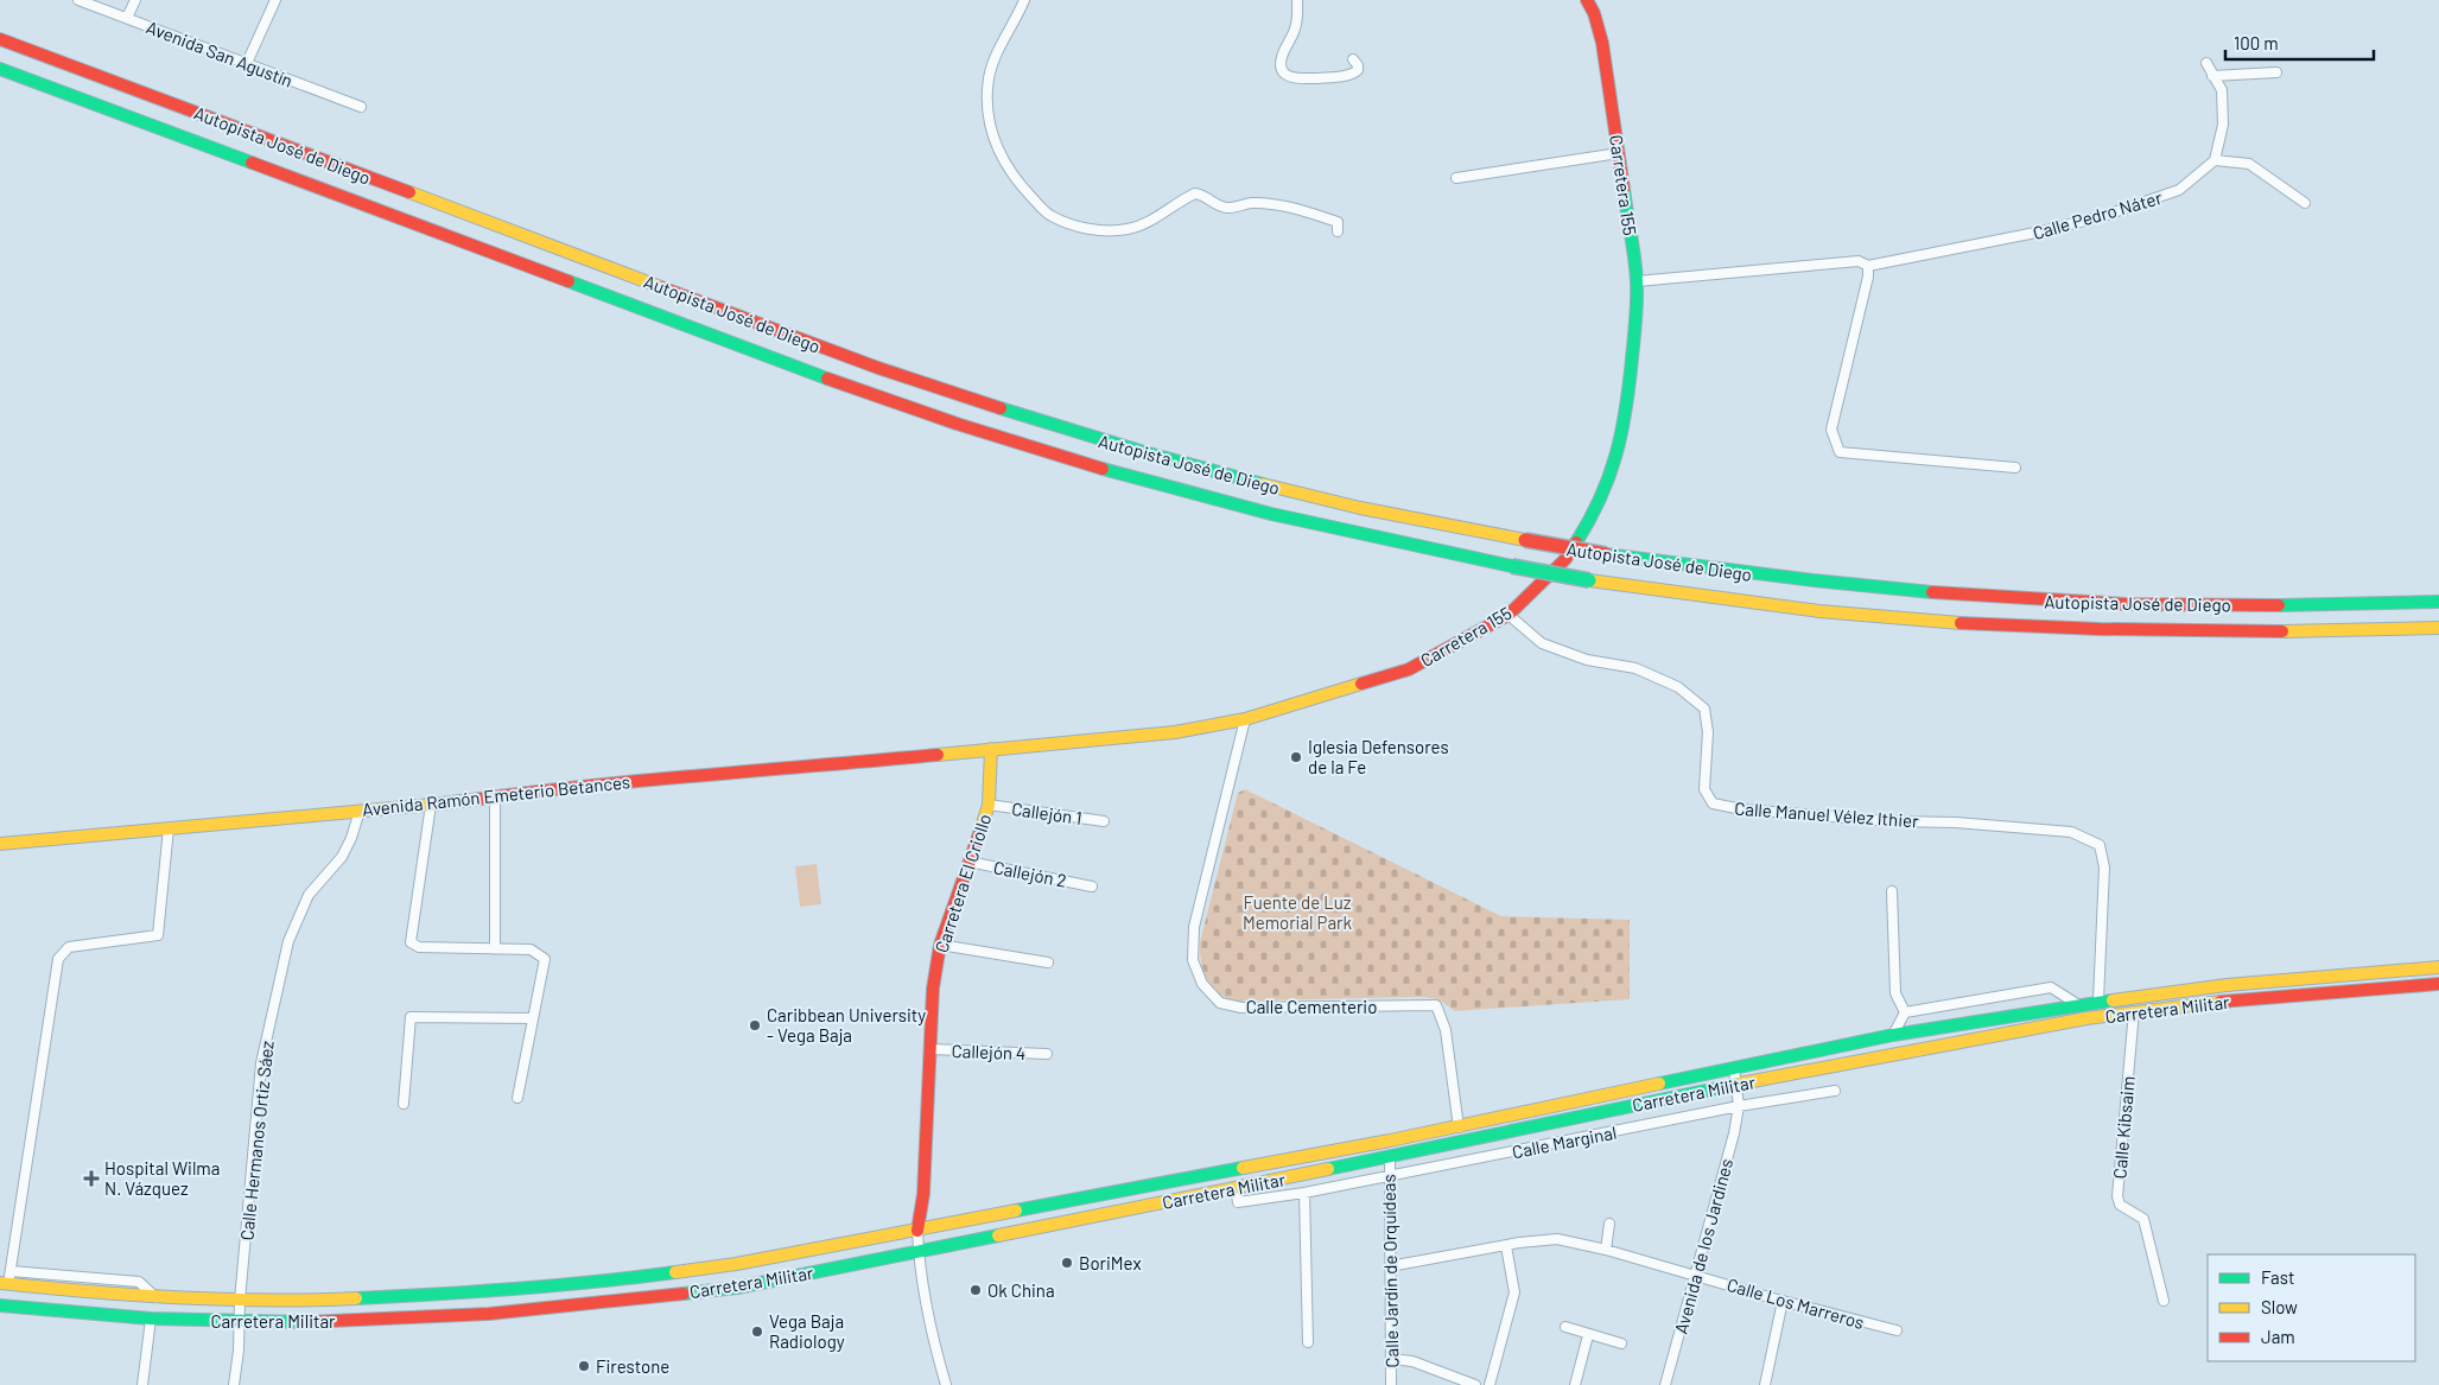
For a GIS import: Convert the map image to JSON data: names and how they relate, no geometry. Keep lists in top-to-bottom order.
{
  "streets": {
    "main road": [
      "Autopista José de Diego",
      "Carretera 155",
      "Avenida Ramón Emeterio Betances",
      "Carretera El Criollo",
      "Carretera Militar"
    ],
    "street": [
      "Avenida San Agustín",
      "Calle Pedro Náter",
      "Callejón 1",
      "Calle Manuel Vélez Ithier",
      "Callejón 2",
      "Calle Cementerio",
      "Callejón 4",
      "Calle Kibsaim",
      "Calle Hermanos Ortiz Sáez",
      "Calle Marginal",
      "Avenida de los Jardines",
      "Calle Jardín de Orquídeas",
      "Calle Los Marreros"
    ]
  },
  "crossings": [
    ["Carretera 155", "Calle Pedro Náter"],
    ["Carretera 155", "Avenida Ramón Emeterio Betances"],
    ["Carretera 155", "Calle Manuel Vélez Ithier"],
    ["Carretera 155", "Carretera El Criollo"],
    ["Carretera 155", "Calle Cementerio"],
    ["Avenida Ramón Emeterio Betances", "Carretera El Criollo"],
    ["Avenida Ramón Emeterio Betances", "Calle Hermanos Ortiz Sáez"],
    ["Callejón 1", "Carretera El Criollo"],
    ["Calle Manuel Vélez Ithier", "Carretera Militar"],
    ["Callejón 2", "Carretera El Criollo"],
    ["Carretera El Criollo", "Carretera Militar"],
    ["Carretera El Criollo", "Callejón 4"],
    ["Calle Cementerio", "Carretera Militar"],
    ["Carretera Militar", "Calle Kibsaim"],
    ["Carretera Militar", "Calle Hermanos Ortiz Sáez"],
    ["Carretera Militar", "Calle Marginal"],
    ["Carretera Militar", "Avenida de los Jardines"],
    ["Carretera Militar", "Calle Jardín de Orquídeas"],
    ["Calle Marginal", "Avenida de los Jardines"],
    ["Calle Marginal", "Calle Jardín de Orquídeas"],
    ["Avenida de los Jardines", "Calle Los Marreros"],
    ["Calle Jardín de Orquídeas", "Calle Los Marreros"]
  ],
  "parks": ["Fuente de Luz Memorial Park"],
  "places": {
    "other": [
      "Iglesia Defensores de la Fe",
      "Caribbean University - Vega Baja",
      "BoriMex",
      "Ok China",
      "Vega Baja Radiology",
      "Firestone"
    ],
    "health": ["Hospital Wilma N. Vázquez"]
  },
  "legend": ["Fast", "Slow", "Jam"],
  "scale_bar": "100 m"
}
